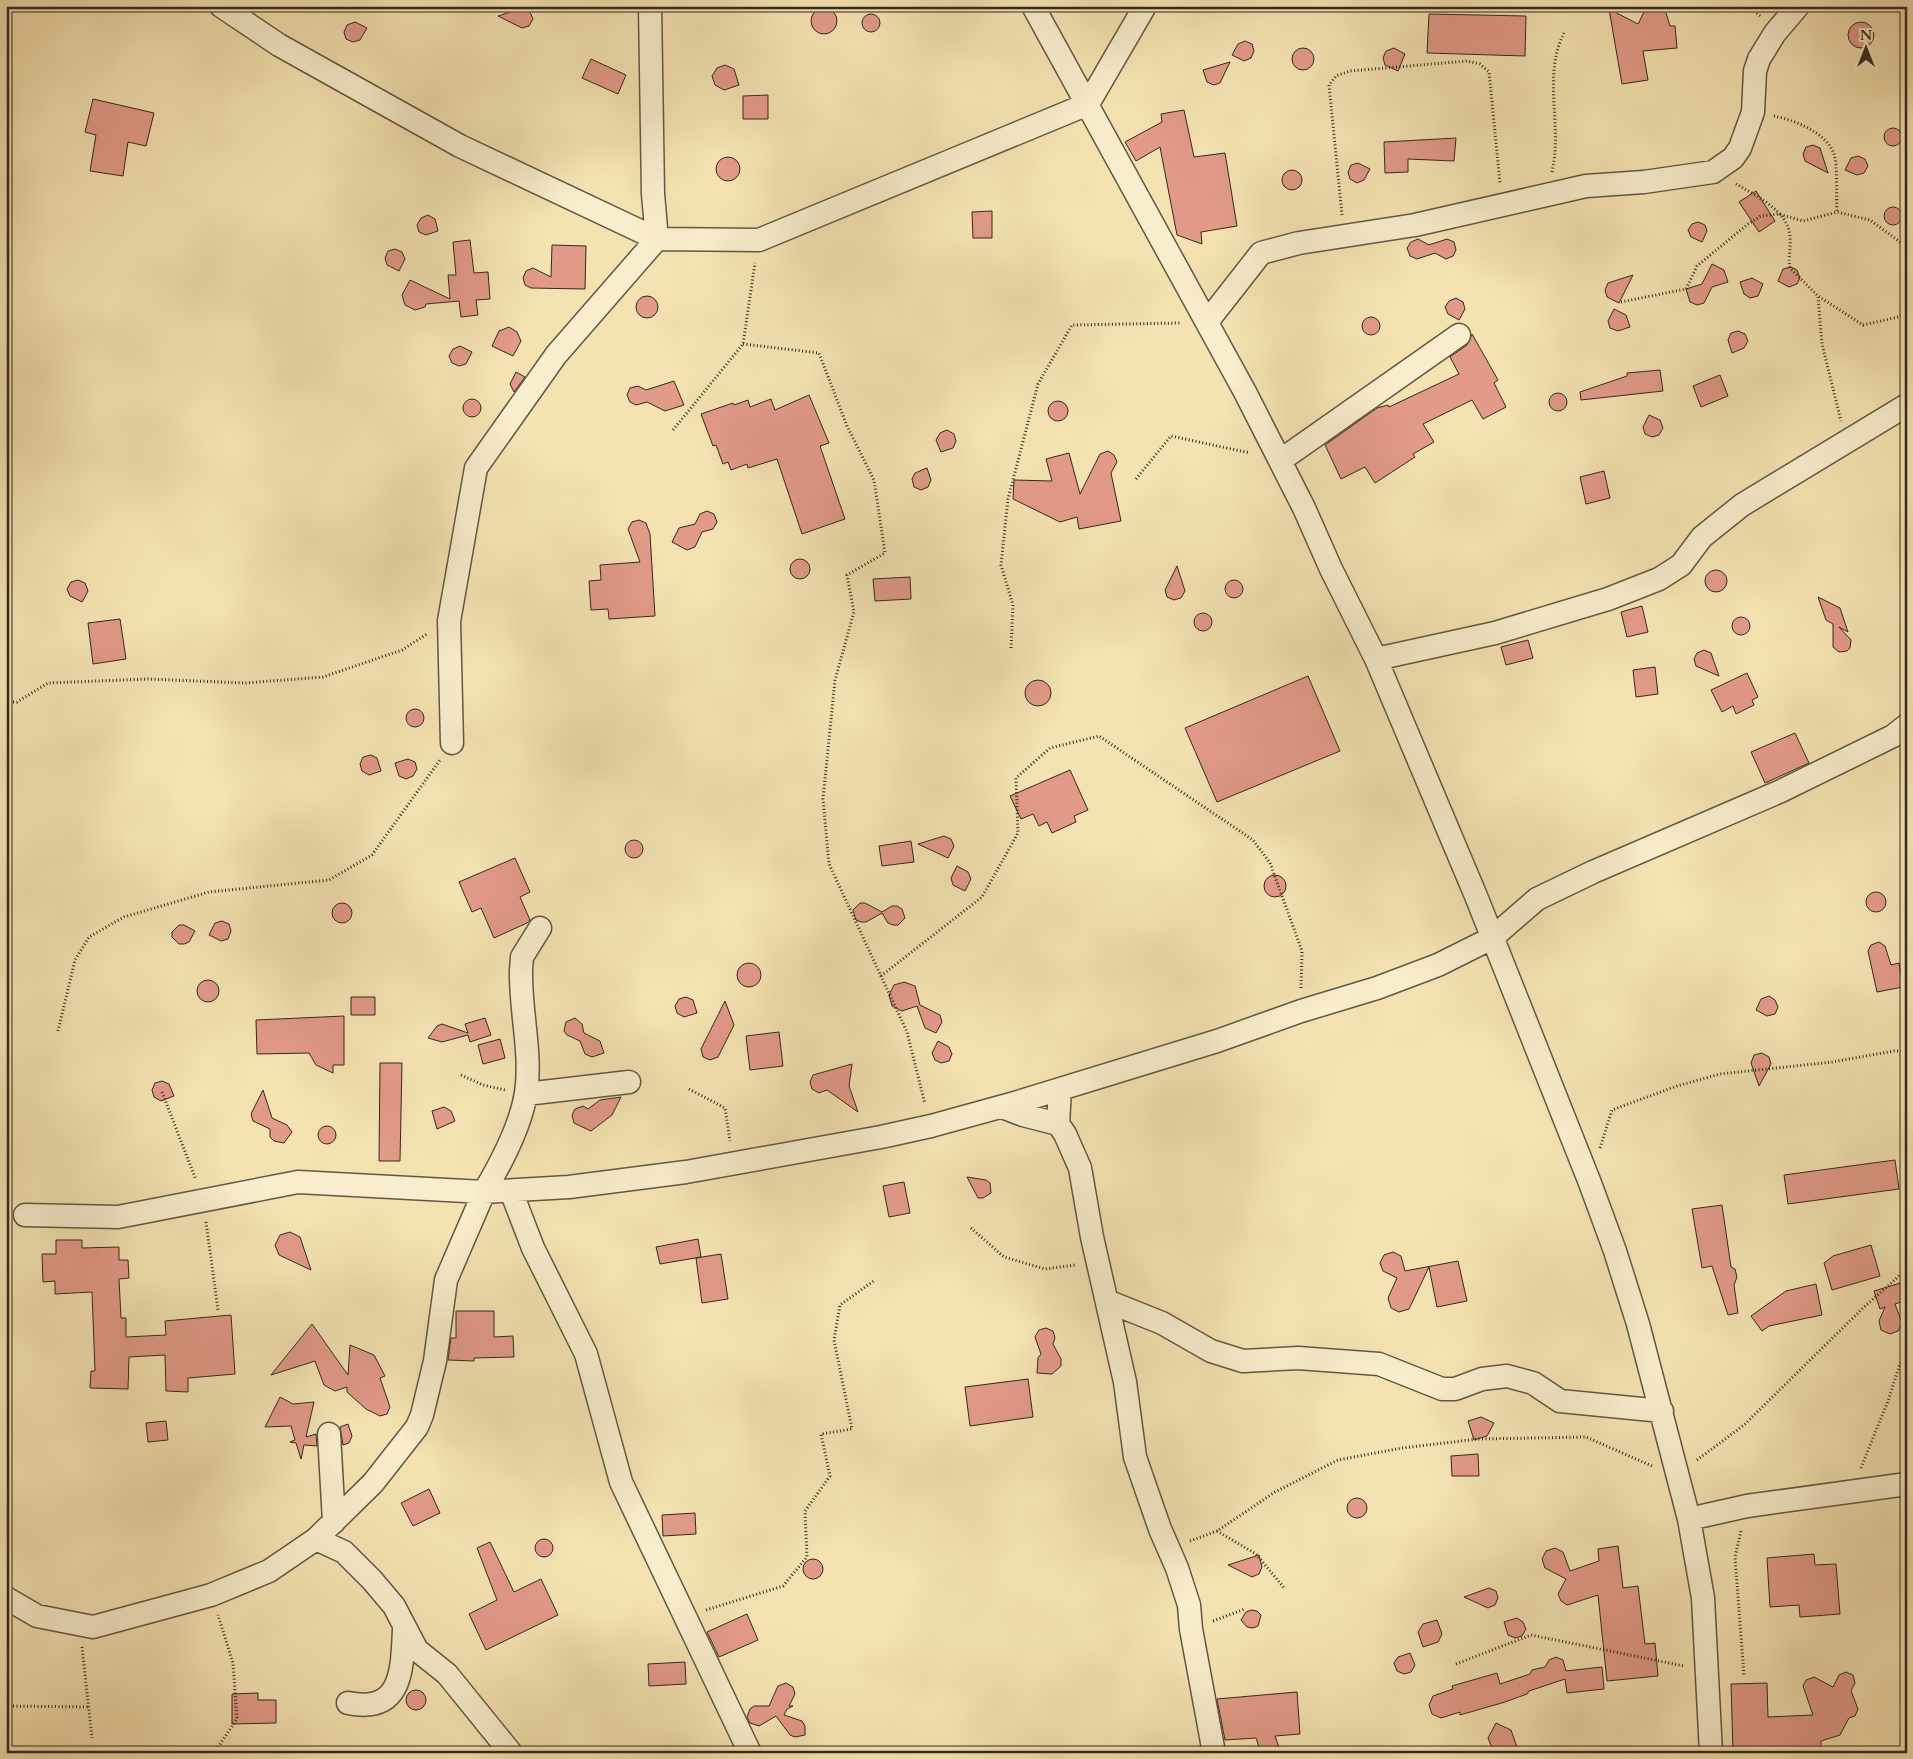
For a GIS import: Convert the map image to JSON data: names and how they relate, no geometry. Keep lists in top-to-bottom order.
{
  "north": "top"
}
